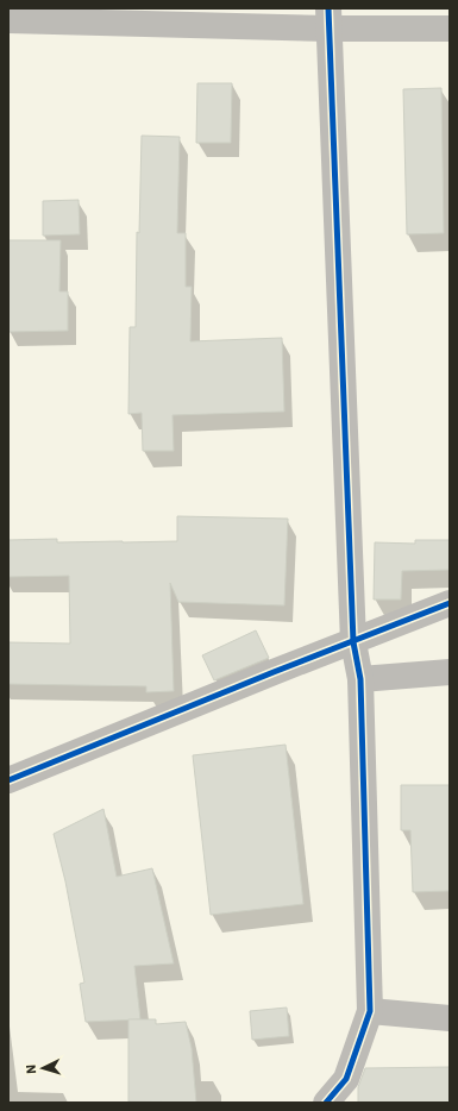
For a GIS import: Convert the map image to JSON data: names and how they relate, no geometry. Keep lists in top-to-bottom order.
{
  "north": "left"
}
